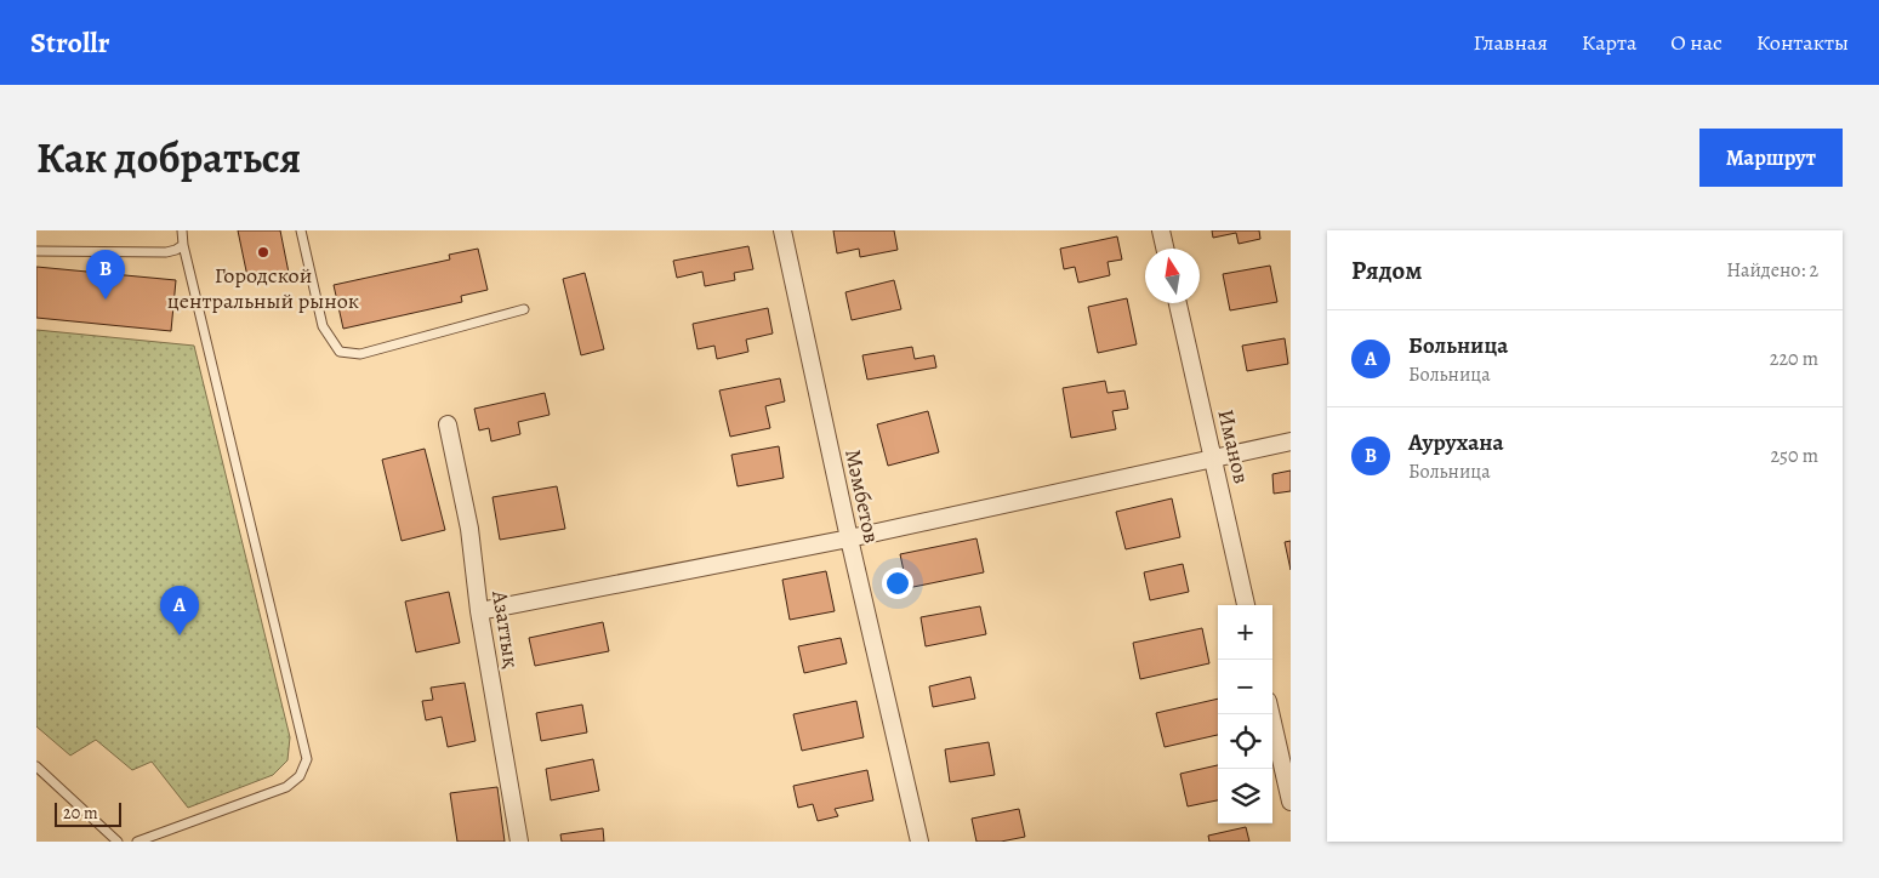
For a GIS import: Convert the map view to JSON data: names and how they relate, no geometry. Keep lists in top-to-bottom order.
{
  "streets": {
    "street": ["Иманов", "Мәмбетов", "Азаттық"]
  },
  "places": ["Городской центральный рынок"],
  "scale_bar": "20 m",
  "north": "top",
  "page": {
    "header": "Strollr",
    "nav": [
      "Главная",
      "Карта",
      "О нас",
      "Контакты"
    ],
    "title": "Как добраться",
    "buttons": "Маршрут",
    "heading": ["Рядом", "Найдено: 2"],
    "pins": ["B", "A"],
    "list": [
      {
        "mark": "A",
        "name": "Больница",
        "note": "Больница",
        "value": "220 m"
      },
      {
        "mark": "B",
        "name": "Аурухана",
        "note": "Больница",
        "value": "250 m"
      }
    ],
    "map_buttons": ["+", "−"],
    "scale": "20 m"
  }
}
